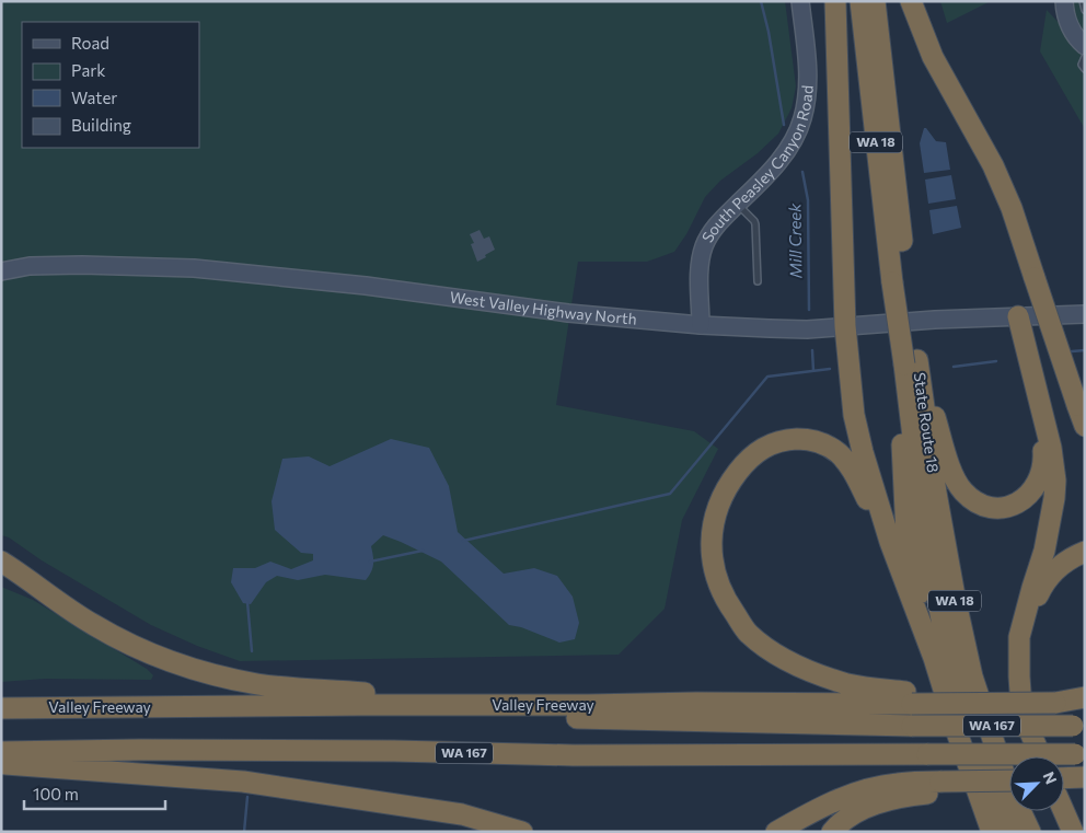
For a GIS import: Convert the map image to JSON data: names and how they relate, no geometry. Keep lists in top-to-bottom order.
{
  "streets": {
    "highway": [
      "WA 18",
      "State Route 18",
      "Valley Freeway",
      "WA 167"
    ],
    "main road": ["South Peasley Canyon Road", "West Valley Highway North"]
  },
  "crossings": [
    ["South Peasley Canyon Road", "West Valley Highway North"],
    ["Valley Freeway", "WA 167"]
  ],
  "water": ["Mill Creek"],
  "legend": [
    "Road",
    "Park",
    "Water",
    "Building"
  ],
  "scale_bar": "100 m",
  "north": "top right"
}
